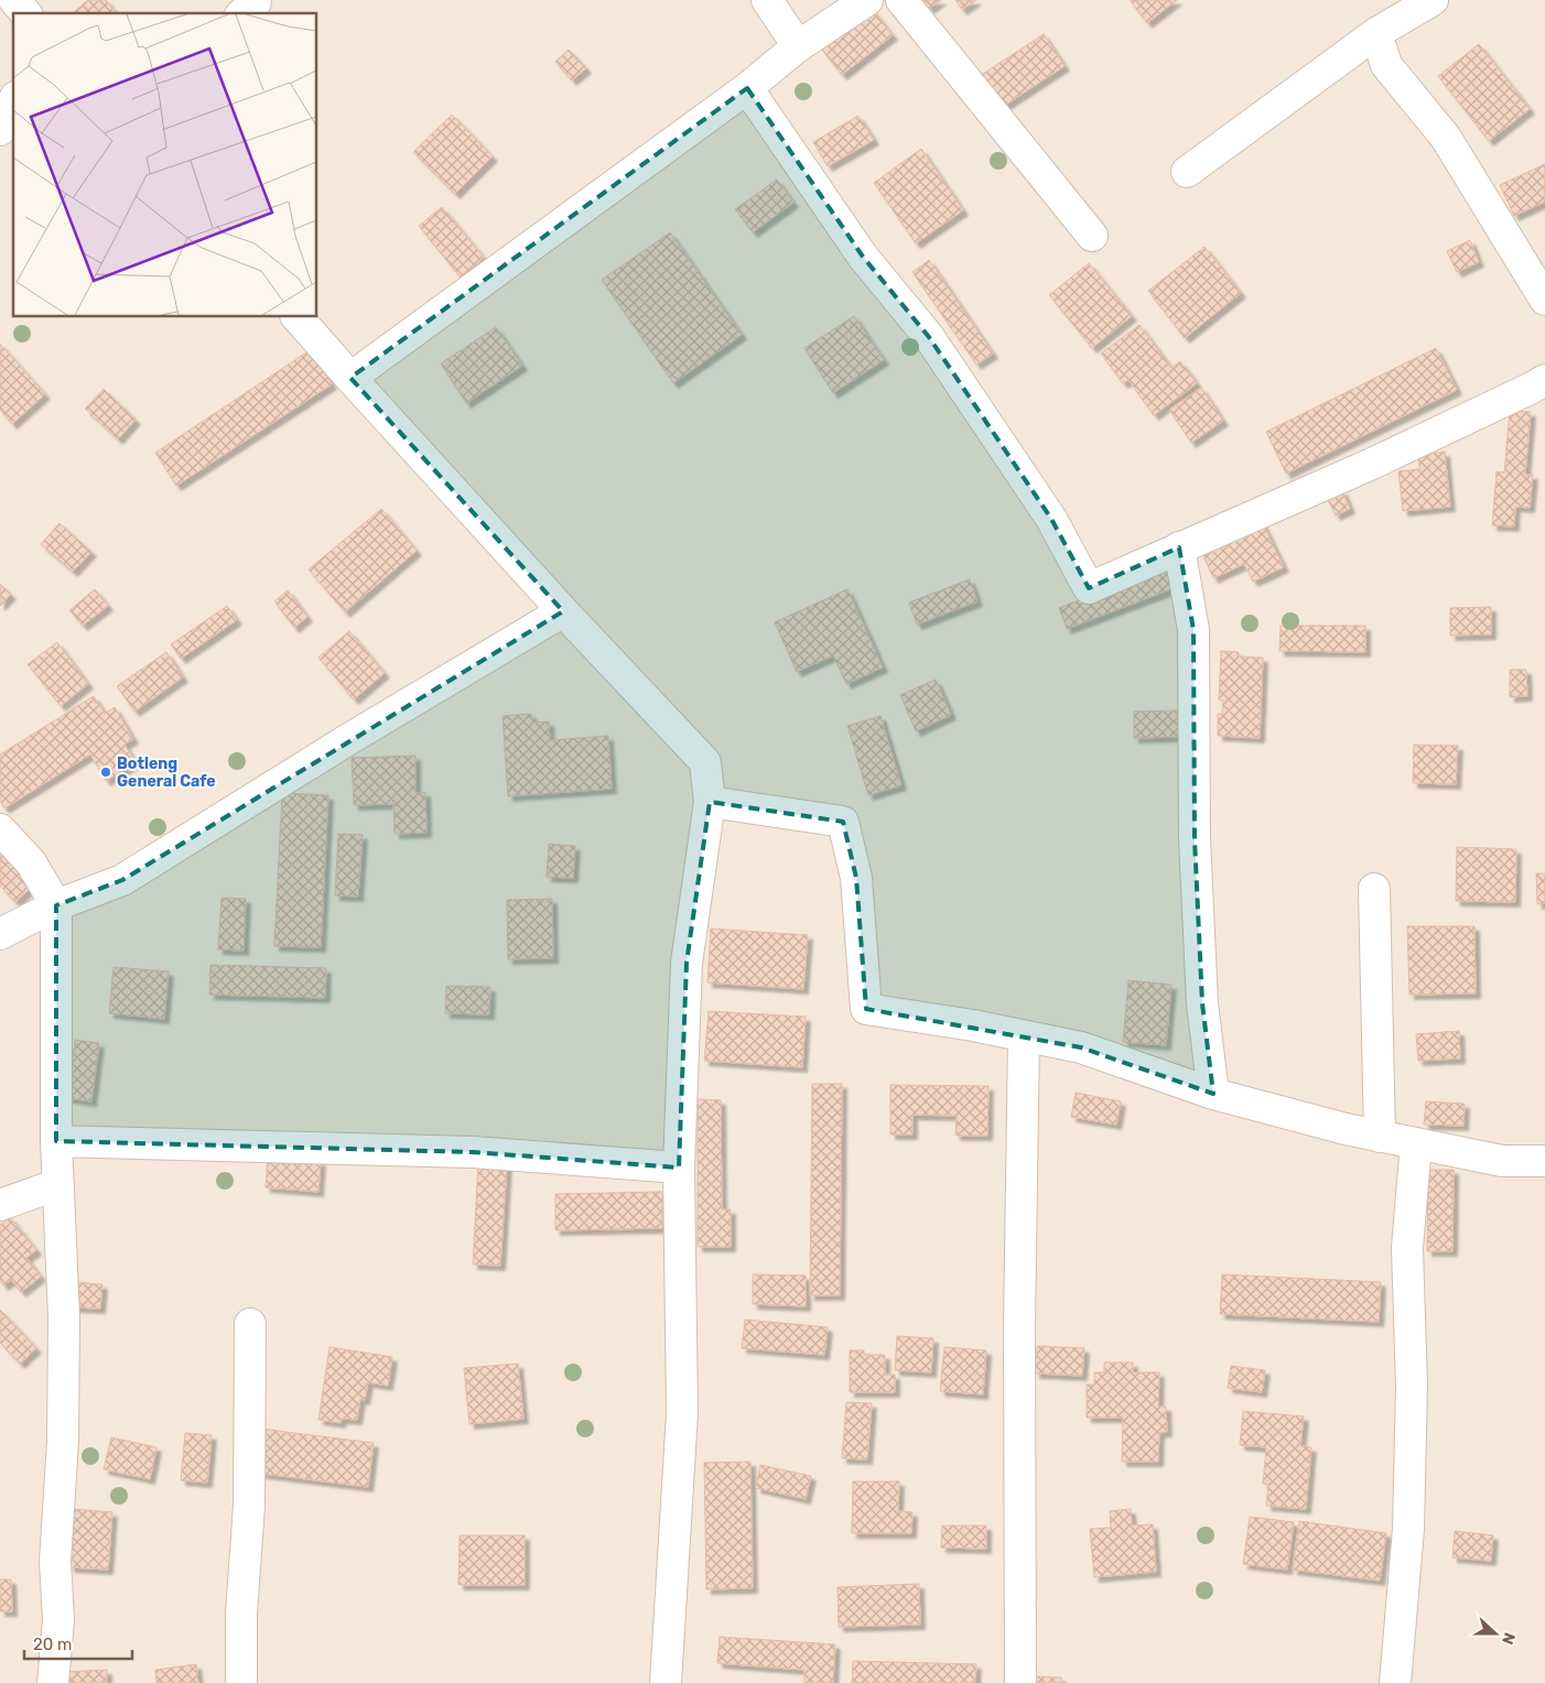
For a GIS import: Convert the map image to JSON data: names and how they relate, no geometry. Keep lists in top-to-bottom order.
{
  "places": ["Botleng General Cafe"],
  "scale_bar": "20 m",
  "north": "right"
}
